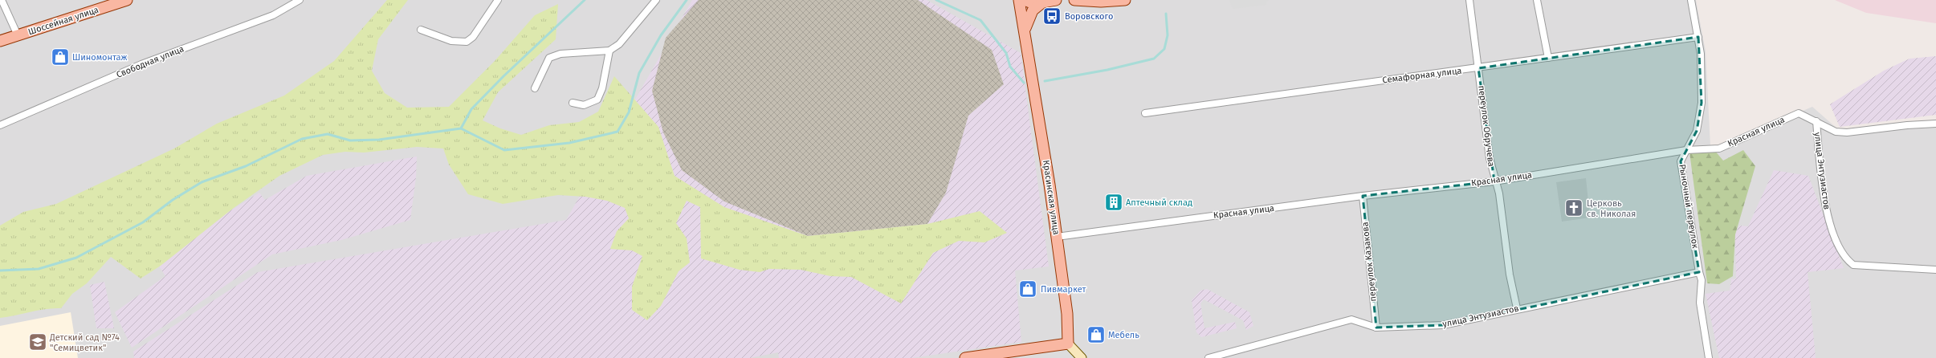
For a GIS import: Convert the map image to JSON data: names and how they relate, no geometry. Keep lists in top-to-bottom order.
{
  "streets": {
    "main road": ["Шоссейная улица", "Красинская улица"],
    "street": [
      "Свободная улица",
      "Семафорная улица",
      "переулок Обручева",
      "Красная улица",
      "улица Энтузиастов",
      "Рыночный переулок",
      "переулок Казакова"
    ]
  },
  "crossings": [
    ["Семафорная улица", "переулок Обручева"],
    ["Семафорная улица", "Рыночный переулок"],
    ["переулок Обручева", "Красная улица"],
    ["переулок Обручева", "улица Энтузиастов"],
    ["Красная улица", "улица Энтузиастов"],
    ["Красная улица", "Красинская улица"],
    ["Красная улица", "Рыночный переулок"],
    ["Красная улица", "переулок Казакова"],
    ["улица Энтузиастов", "Рыночный переулок"],
    ["улица Энтузиастов", "переулок Казакова"]
  ],
  "places": {
    "bus stop": ["Воровского"],
    "shop": ["Шиномонтаж", "Пивмаркет", "Мебель"],
    "building": ["Аптечный склад"],
    "church": ["Церковь св. Николая"],
    "school or university": ["Детский сад №74 \"Семицветик\""]
  }
}
